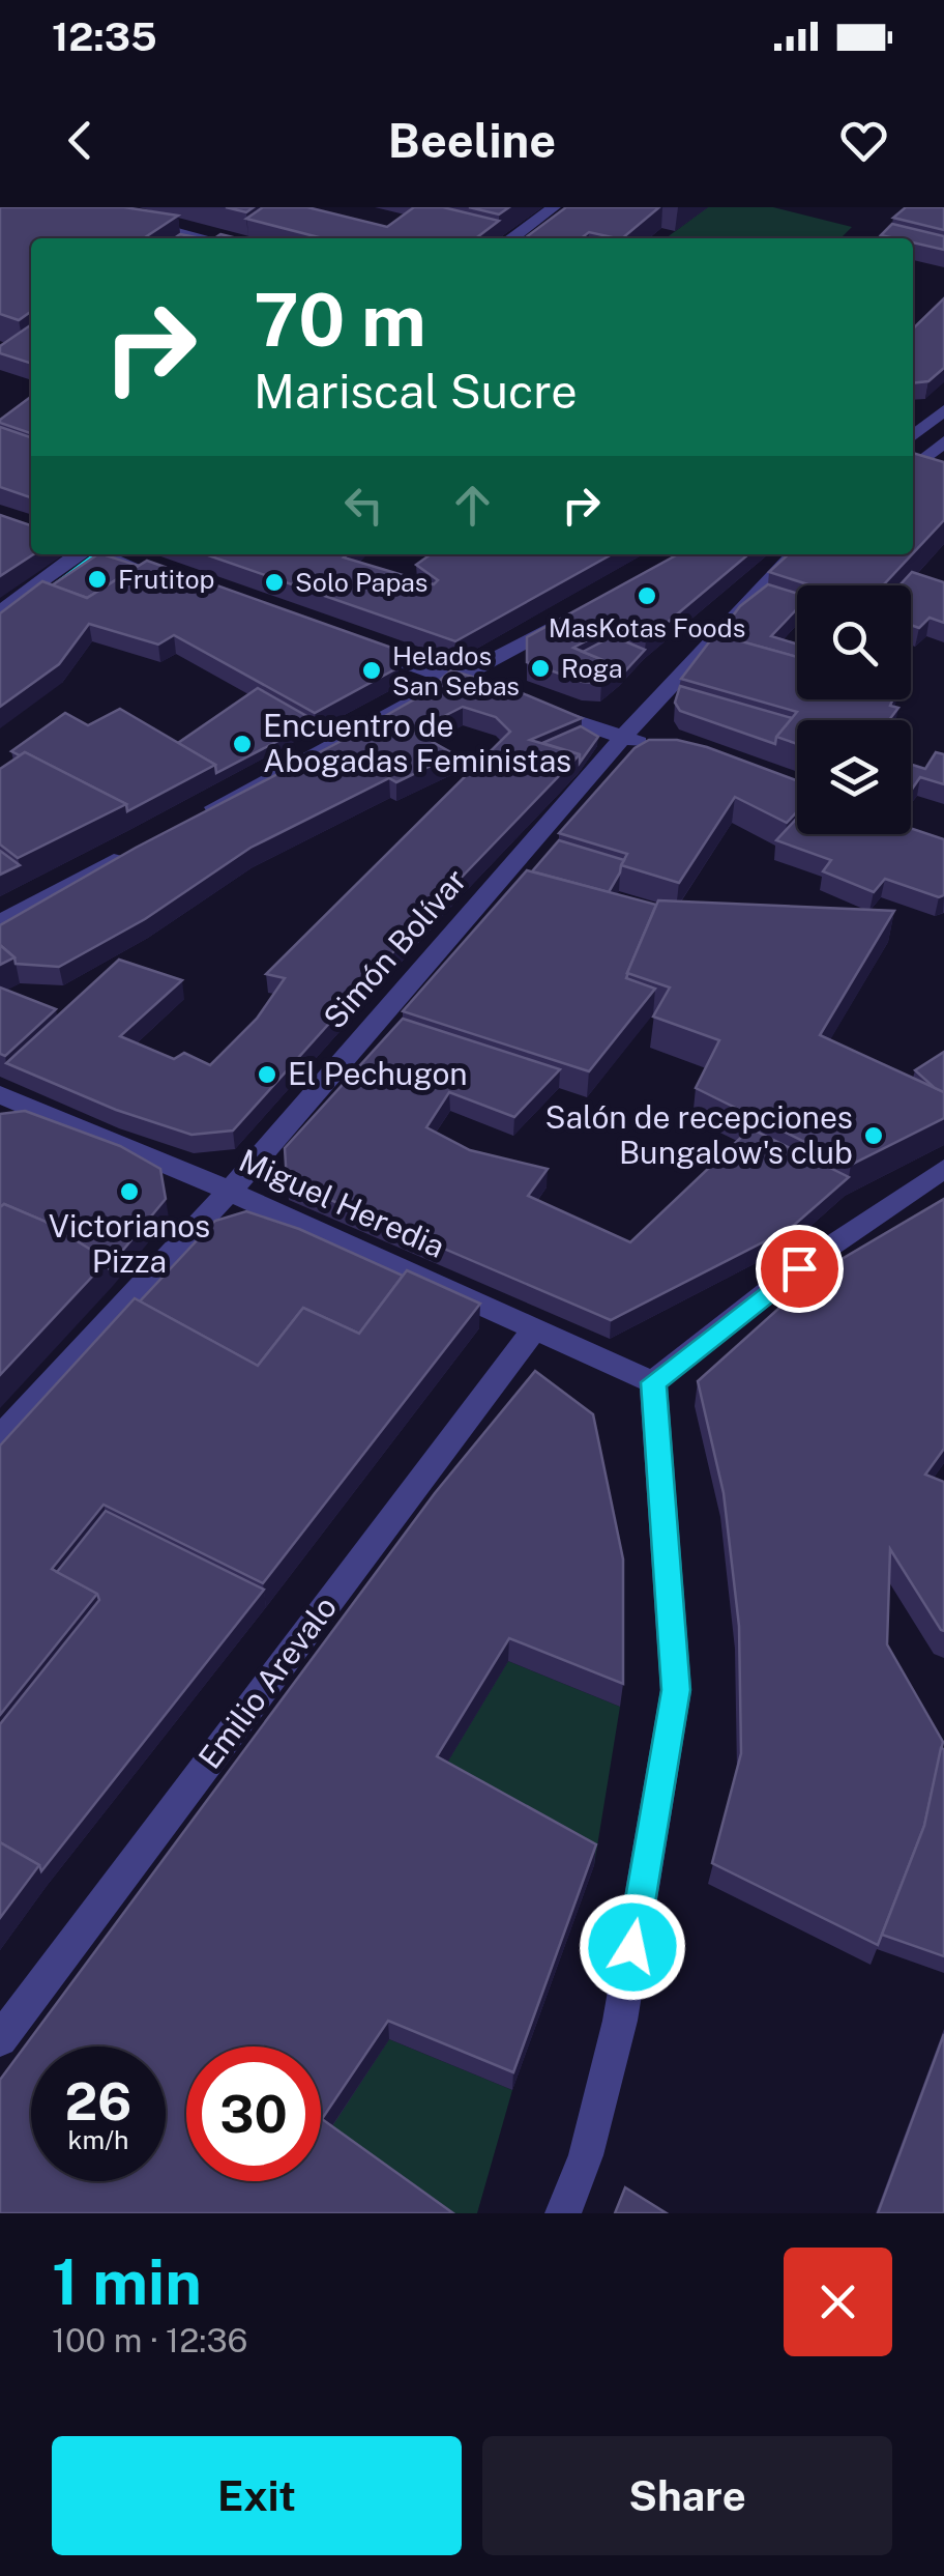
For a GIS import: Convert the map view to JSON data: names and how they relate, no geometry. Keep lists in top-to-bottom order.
{
  "streets": {
    "street": ["Simón Bolívar", "Miguel Heredia", "Emilio Arevalo"]
  },
  "crossings": [
    ["Simón Bolívar", "Miguel Heredia"],
    ["Miguel Heredia", "Emilio Arevalo"]
  ],
  "places": [
    "Frutitop",
    "Solo Papas",
    "MasKotas Foods",
    "Roga",
    "Helados San Sebas",
    "Encuentro de Abogadas Feministas",
    "El Pechugon",
    "Salón de recepciones Bungalow's club",
    "Victorianos Pizza"
  ],
  "page": {
    "status": "12:35",
    "header": "Beeline",
    "turn": ["70 m", "Mariscal Sucre"],
    "speed": "26 km/h",
    "limit": "30",
    "heading": ["1 min", "100 m · 12:36"],
    "buttons": ["Exit", "Share"]
  }
}
